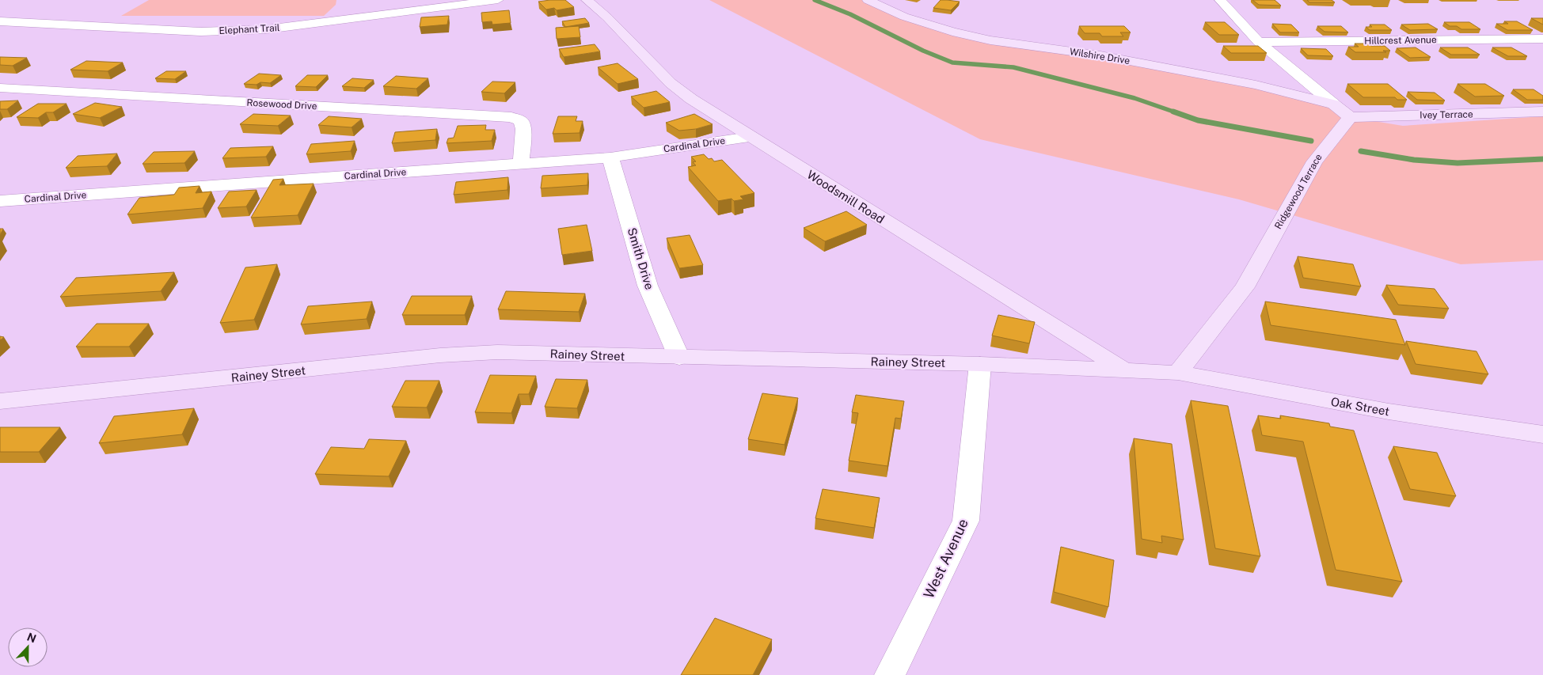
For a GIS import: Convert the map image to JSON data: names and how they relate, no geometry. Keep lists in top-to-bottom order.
{
  "streets": {
    "street": [
      "Elephant Trail",
      "Hillcrest Avenue",
      "Wilshire Drive",
      "Rosewood Drive",
      "Ivey Terrace",
      "Cardinal Drive",
      "Ridgewood Terrace",
      "Woodsmill Road",
      "Smith Drive",
      "Rainey Street",
      "Oak Street",
      "West Avenue"
    ]
  },
  "crossings": [
    ["Rosewood Drive", "Cardinal Drive"],
    ["Ivey Terrace", "Ridgewood Terrace"],
    ["Cardinal Drive", "Woodsmill Road"],
    ["Cardinal Drive", "Smith Drive"],
    ["Ridgewood Terrace", "Rainey Street"],
    ["Ridgewood Terrace", "Oak Street"],
    ["Woodsmill Road", "Rainey Street"],
    ["Smith Drive", "Rainey Street"],
    ["Rainey Street", "Oak Street"],
    ["Rainey Street", "West Avenue"]
  ],
  "north": "top"
}
